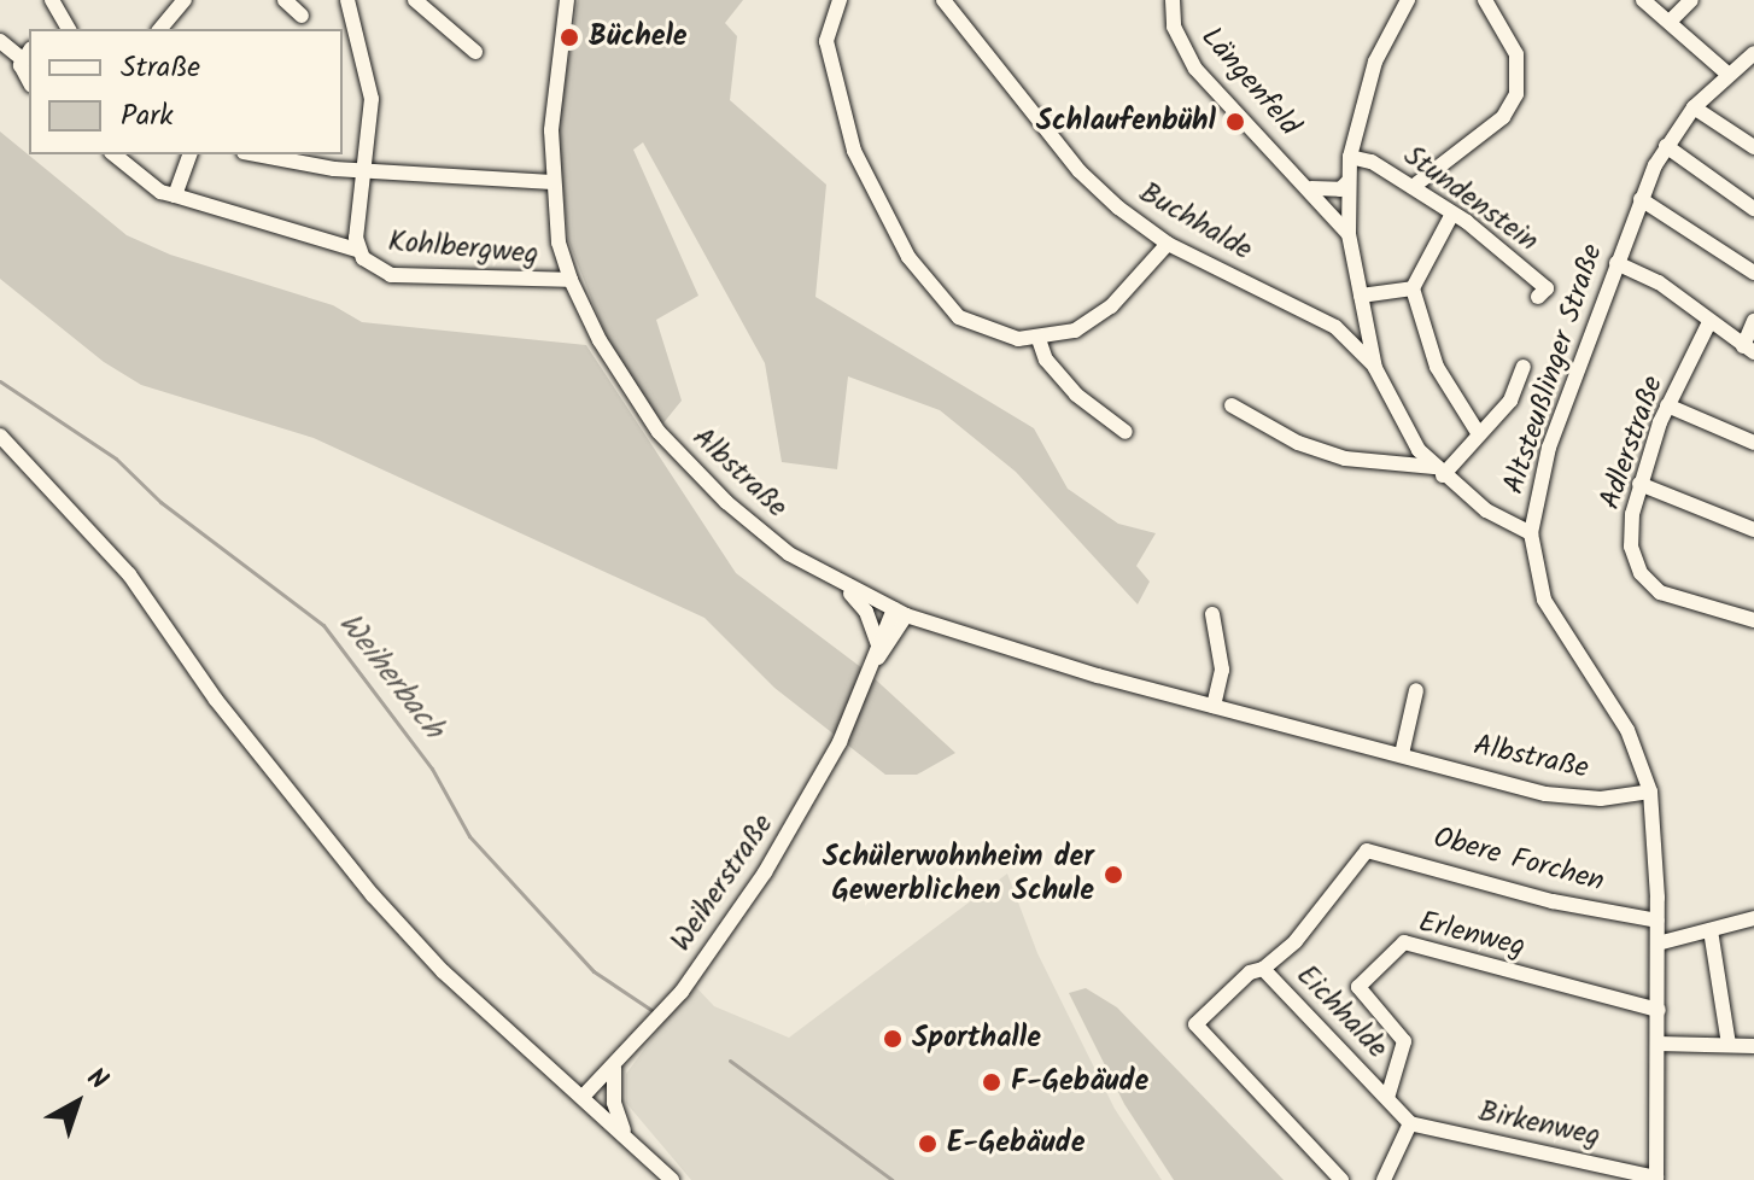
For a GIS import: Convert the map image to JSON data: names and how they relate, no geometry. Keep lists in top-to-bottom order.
{
  "streets": {
    "street": [
      "Längenfeld",
      "Stundenstein",
      "Buchhalde",
      "Kohlbergweg",
      "Altsteußlinger Straße",
      "Adlerstraße",
      "Albstraße",
      "Obere Forchen",
      "Weiherstraße",
      "Erlenweg",
      "Eichhalde",
      "Birkenweg"
    ]
  },
  "crossings": [
    ["Kohlbergweg", "Albstraße"],
    ["Altsteußlinger Straße", "Albstraße"],
    ["Altsteußlinger Straße", "Obere Forchen"],
    ["Altsteußlinger Straße", "Erlenweg"],
    ["Altsteußlinger Straße", "Birkenweg"],
    ["Albstraße", "Weiherstraße"],
    ["Obere Forchen", "Eichhalde"],
    ["Erlenweg", "Eichhalde"],
    ["Eichhalde", "Birkenweg"]
  ],
  "water": ["Weiherbach"],
  "places": [
    "Büchele",
    "Schlaufenbühl",
    "Schülerwohnheim der Gewerblichen Schule",
    "Sporthalle",
    "F-Gebäude",
    "E-Gebäude"
  ],
  "legend": ["Straße", "Park"],
  "north": "top right"
}
